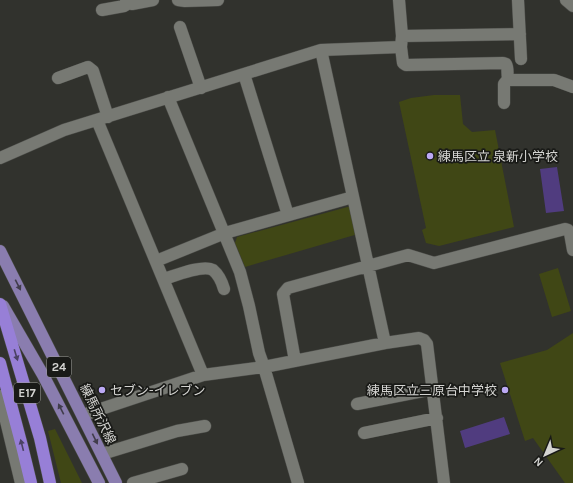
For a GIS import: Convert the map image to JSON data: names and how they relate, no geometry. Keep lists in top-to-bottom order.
{
  "streets": {
    "highway": ["E17"],
    "main road": ["24", "練馬所沢線"]
  },
  "crossings": [
    ["24", "E17"]
  ],
  "places": ["練馬区立 泉新小学校", "セブン-イレブン", "練馬区立三原台中学校"],
  "north": "bottom left"
}
